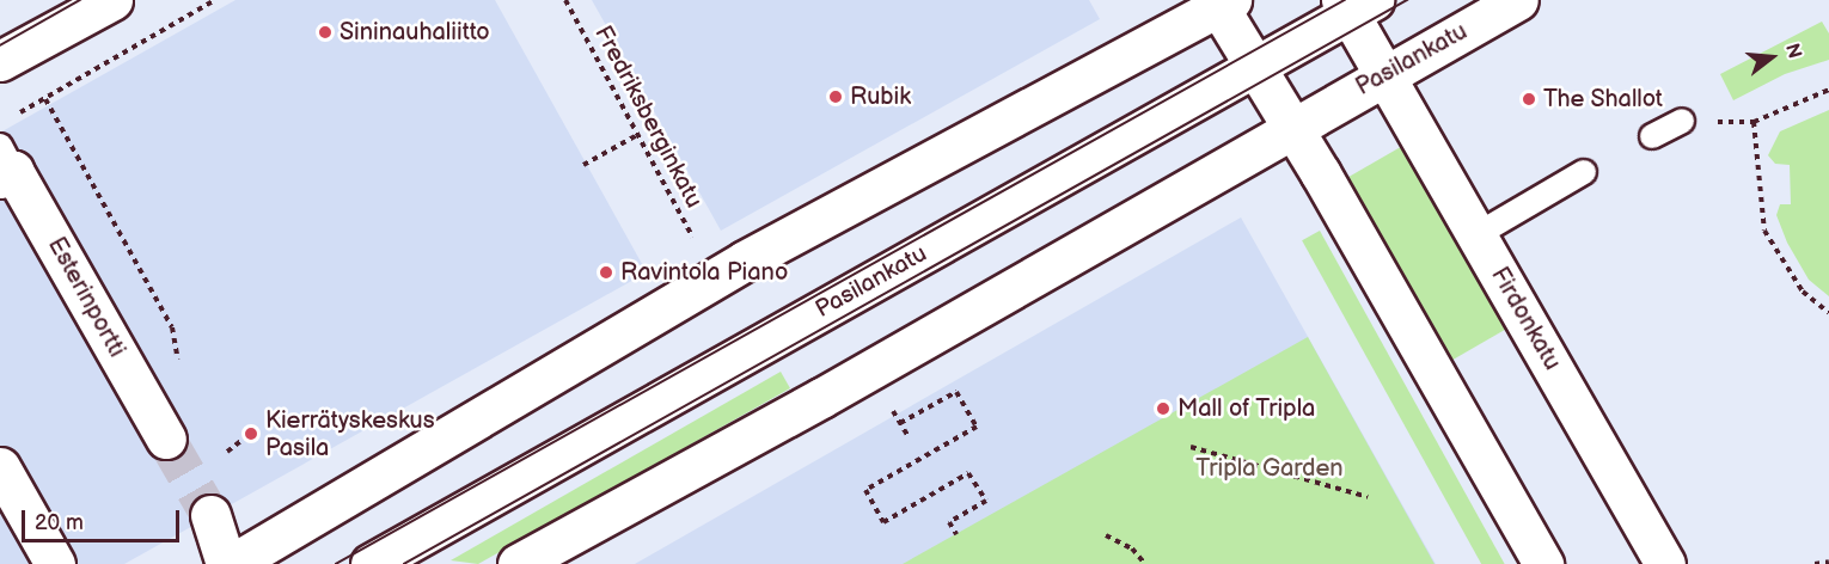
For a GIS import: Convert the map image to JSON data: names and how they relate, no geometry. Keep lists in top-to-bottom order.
{
  "streets": {
    "street": ["Pasilankatu", "Esterinportti", "Firdonkatu"],
    "path": ["Fredriksberginkatu"]
  },
  "crossings": [
    ["Pasilankatu", "Firdonkatu"]
  ],
  "parks": ["Tripla Garden"],
  "places": [
    "Sininauhaliitto",
    "Rubik",
    "The Shallot",
    "Ravintola Piano",
    "Mall of Tripla",
    "Kierrätyskeskus Pasila"
  ],
  "scale_bar": "20 m",
  "north": "right"
}
